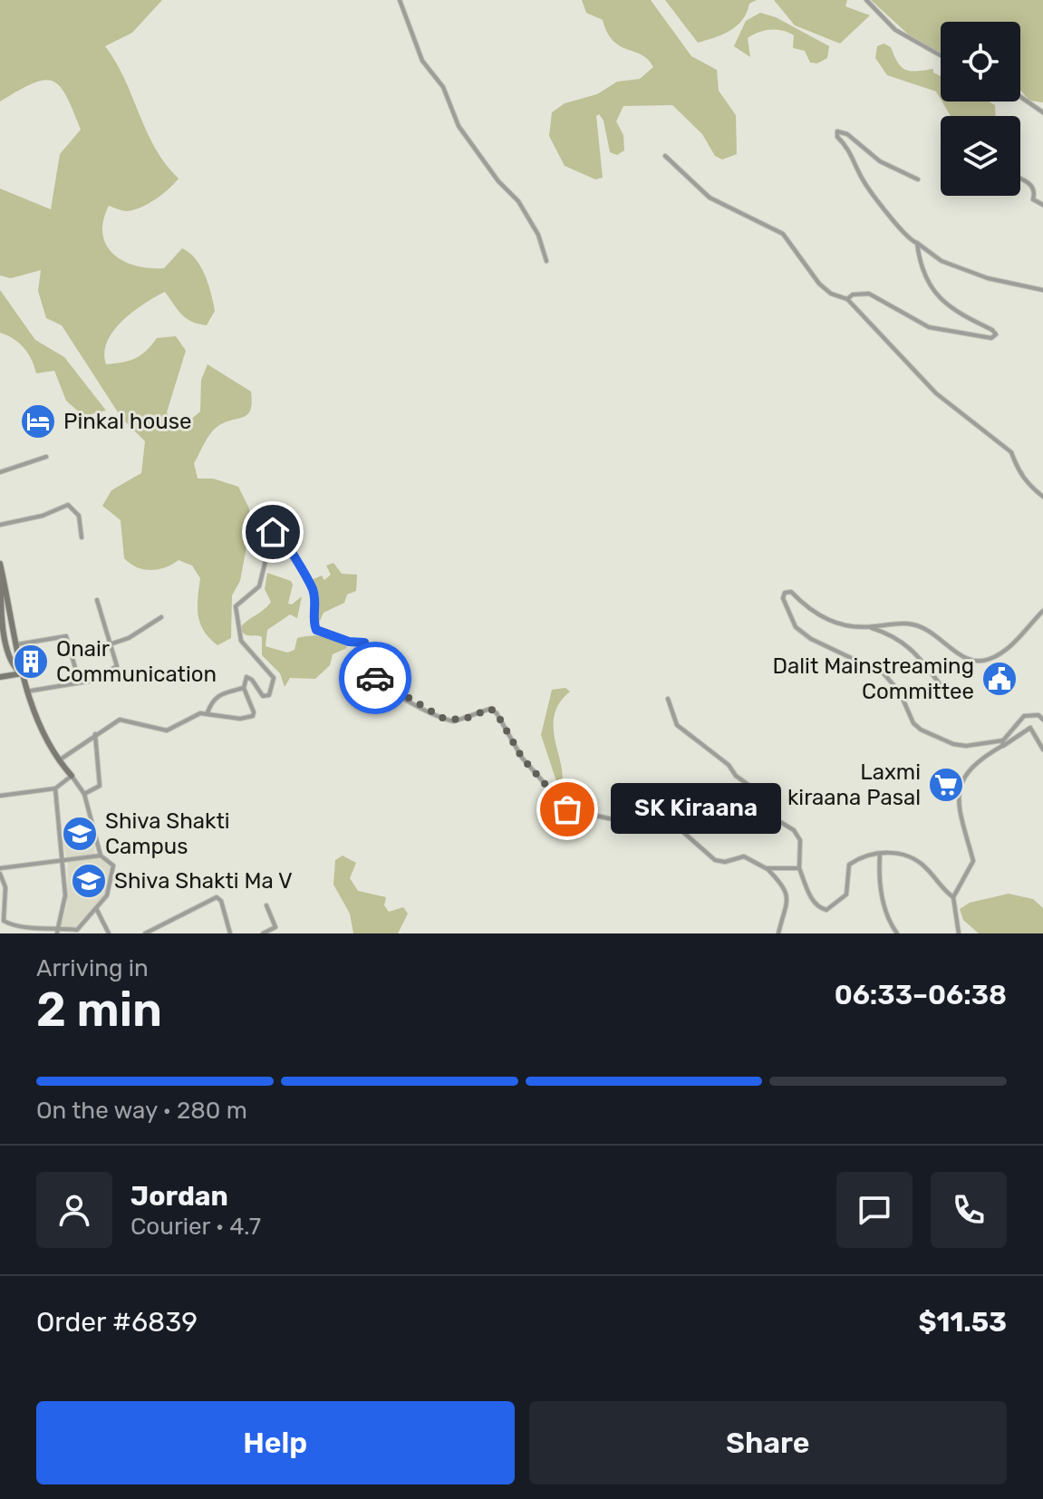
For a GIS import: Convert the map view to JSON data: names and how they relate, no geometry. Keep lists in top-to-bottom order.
{
  "places": {
    "hotel": ["Pinkal house"],
    "building": ["Onair Communication"],
    "public building": ["Dalit Mainstreaming Committee"],
    "supermarket": ["Laxmi kiraana Pasal"],
    "other": ["SK Kiraana"],
    "school or university": ["Shiva Shakti Campus", "Shiva Shakti Ma V"]
  },
  "page": {
    "bubble": "SK Kiraana",
    "heading": ["2 min", "Arriving in", "06:33–06:38"],
    "panel": [
      "Jordan",
      "Courier · 4.7",
      "Order #6839",
      "$11.53"
    ],
    "bar": "On the way · 280 m",
    "buttons": ["Help", "Share"]
  }
}
